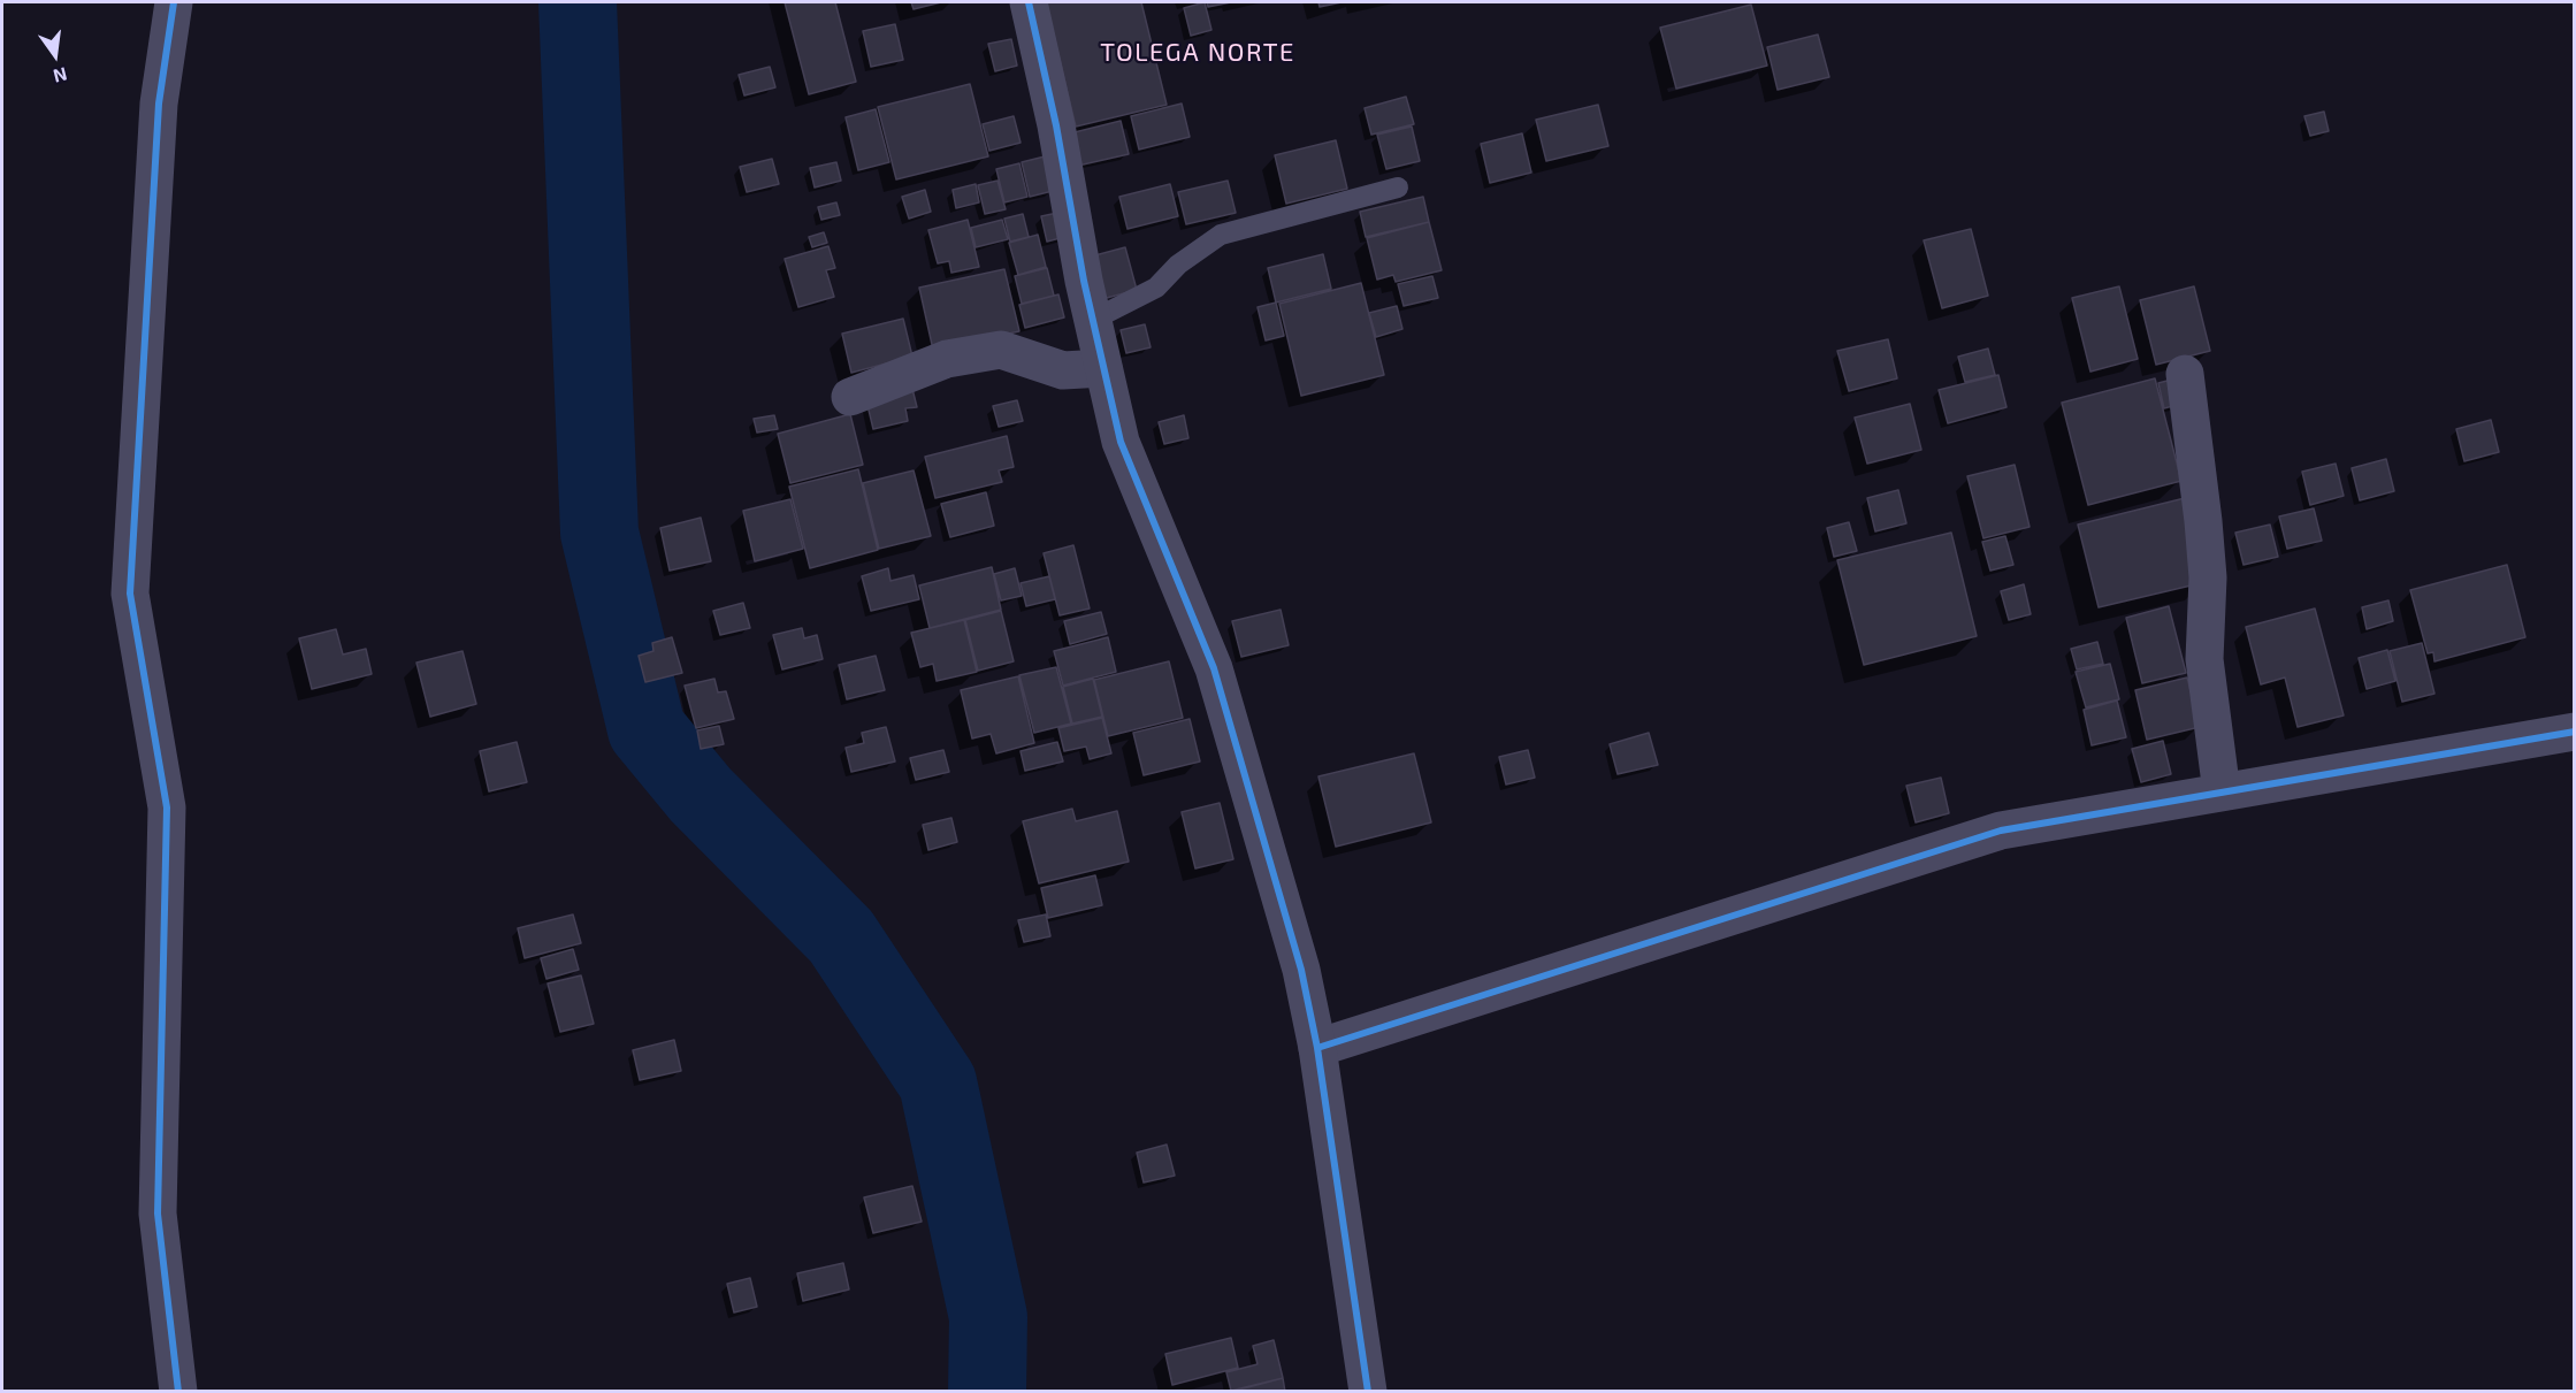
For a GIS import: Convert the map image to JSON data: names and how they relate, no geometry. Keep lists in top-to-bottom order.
{
  "districts": ["TOLEGA NORTE"],
  "north": "bottom"
}
